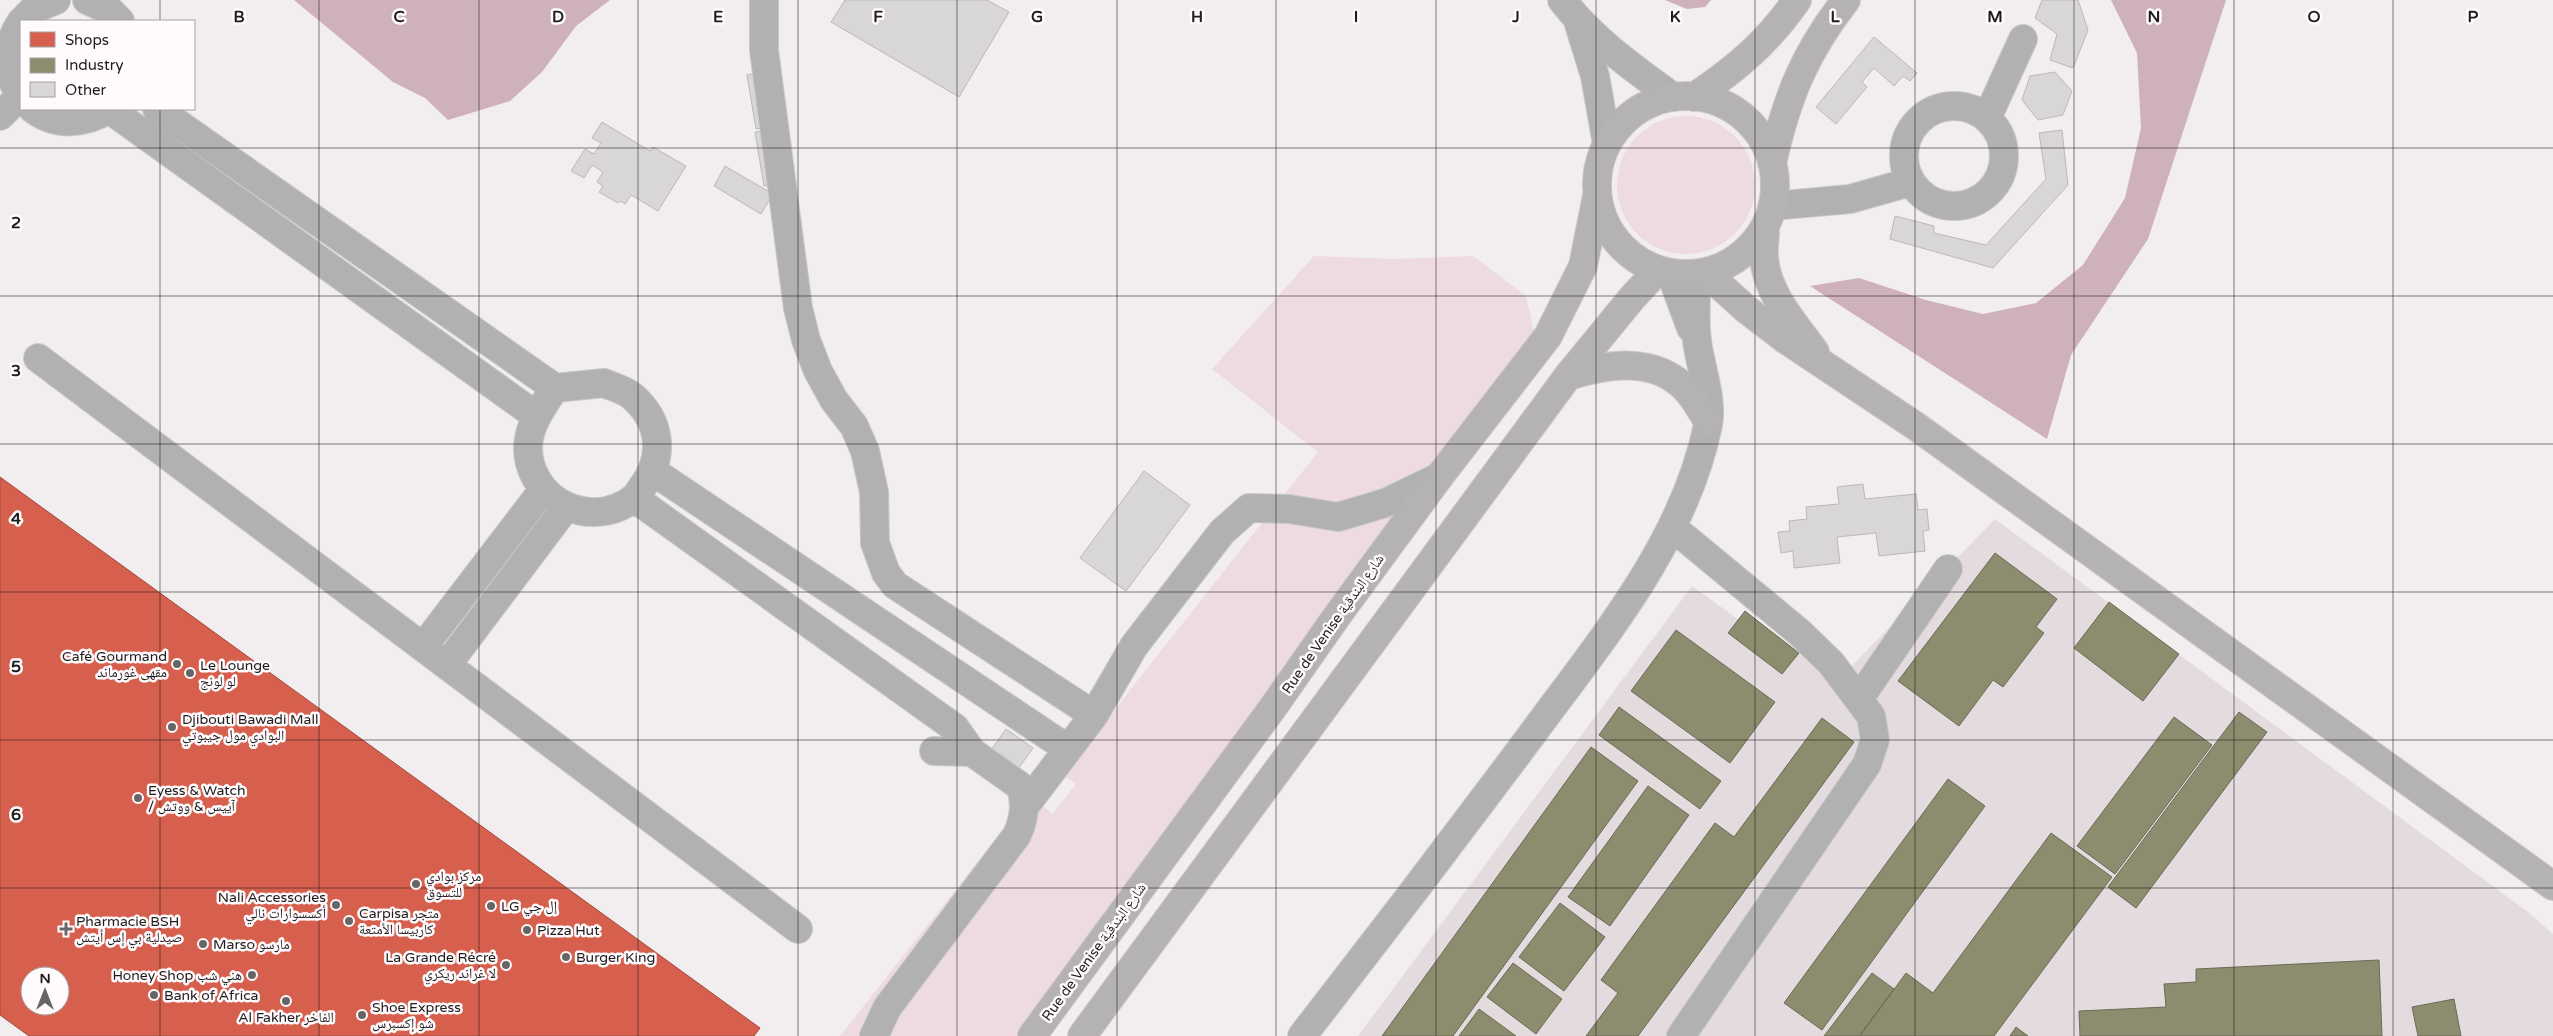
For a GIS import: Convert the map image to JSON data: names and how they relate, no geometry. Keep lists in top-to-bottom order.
{
  "streets": {
    "main road": ["Rue de Venise شارع البندقية"]
  },
  "places": {
    "other": [
      "Café Gourmand مقهى غورماند",
      "Le Lounge لو لونج",
      "Djibouti Bawadi Mall البوادي مول جيبوتي",
      "Eyess & Watch / آييس & ووتش",
      "مركز بوادي للتسوق",
      "Nali Accessories أكسسوارات نالي",
      "LG إل جي",
      "Carpisa متجر كاربيسا الأمتعة",
      "Pizza Hut",
      "Marso مارسو",
      "Burger King",
      "La Grande Récré لا غراند ريكري",
      "Honey Shop هني شب",
      "Bank of Africa",
      "Al Fakher الفاخر",
      "Shoe Express شو إكسبرس"
    ],
    "health": ["Pharmacie BSH صيدلية بي إس أيتش"]
  },
  "legend": ["Shops", "Industry", "Other"],
  "north": "top",
  "grid": {
    "columns": [
      "B",
      "C",
      "D",
      "E",
      "F",
      "G",
      "H",
      "I",
      "J",
      "K",
      "L",
      "M",
      "N",
      "O",
      "P"
    ],
    "rows": [
      "2",
      "3",
      "4",
      "5",
      "6"
    ]
  }
}
